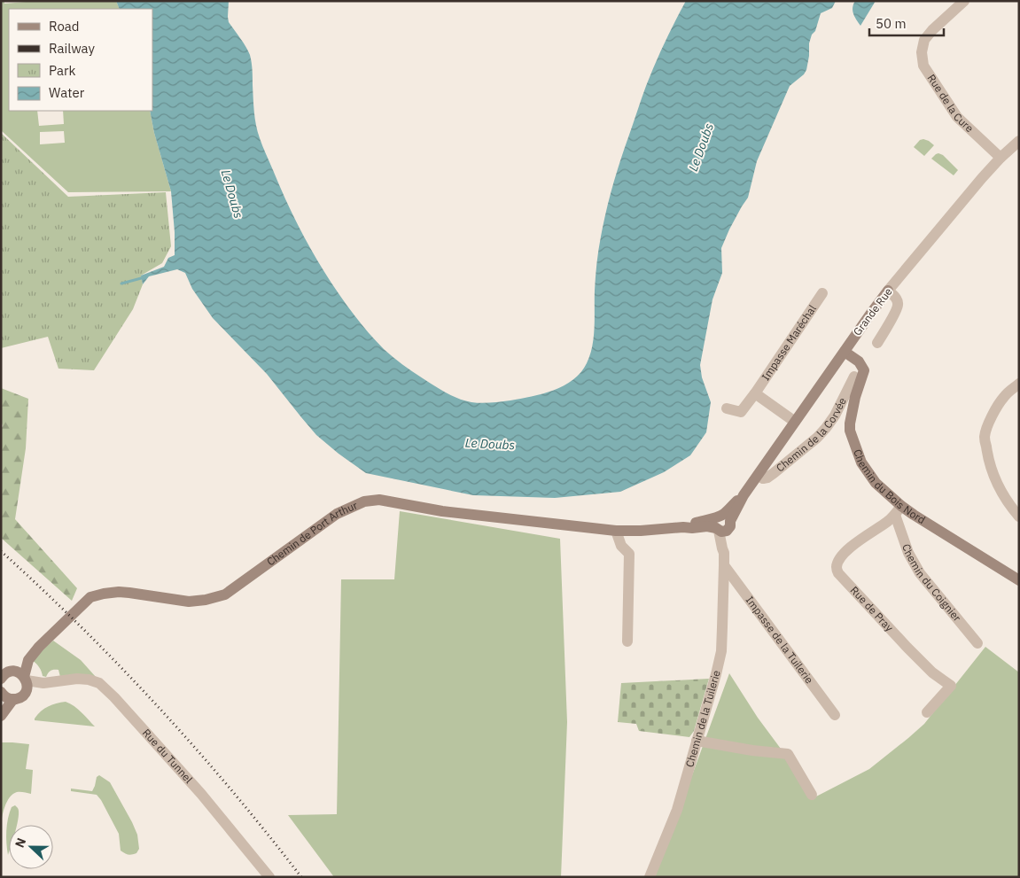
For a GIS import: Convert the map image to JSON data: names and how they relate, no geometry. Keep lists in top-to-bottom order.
{
  "streets": {
    "street": [
      "Rue de la Cure",
      "Grande Rue",
      "Impasse Maréchal",
      "Chemin de la Corvée",
      "Chemin du Bois Nord",
      "Chemin de Port Arthur",
      "Chemin du Coignier",
      "Rue de Pray",
      "Impasse de la Tuilerie",
      "Chemin de la Tuilerie",
      "Rue du Tunnel"
    ]
  },
  "crossings": [
    ["Rue de la Cure", "Grande Rue"],
    ["Grande Rue", "Impasse Maréchal"],
    ["Grande Rue", "Chemin de la Corvée"],
    ["Grande Rue", "Chemin du Bois Nord"],
    ["Grande Rue", "Chemin de Port Arthur"],
    ["Grande Rue", "Chemin de la Tuilerie"],
    ["Chemin du Bois Nord", "Chemin du Coignier"],
    ["Chemin du Bois Nord", "Rue de Pray"],
    ["Chemin de Port Arthur", "Chemin de la Tuilerie"],
    ["Chemin de Port Arthur", "Rue du Tunnel"],
    ["Chemin du Coignier", "Rue de Pray"],
    ["Impasse de la Tuilerie", "Chemin de la Tuilerie"]
  ],
  "water": ["Le Doubs"],
  "legend": [
    "Road",
    "Railway",
    "Park",
    "Water"
  ],
  "scale_bar": "50 m",
  "north": "left"
}
